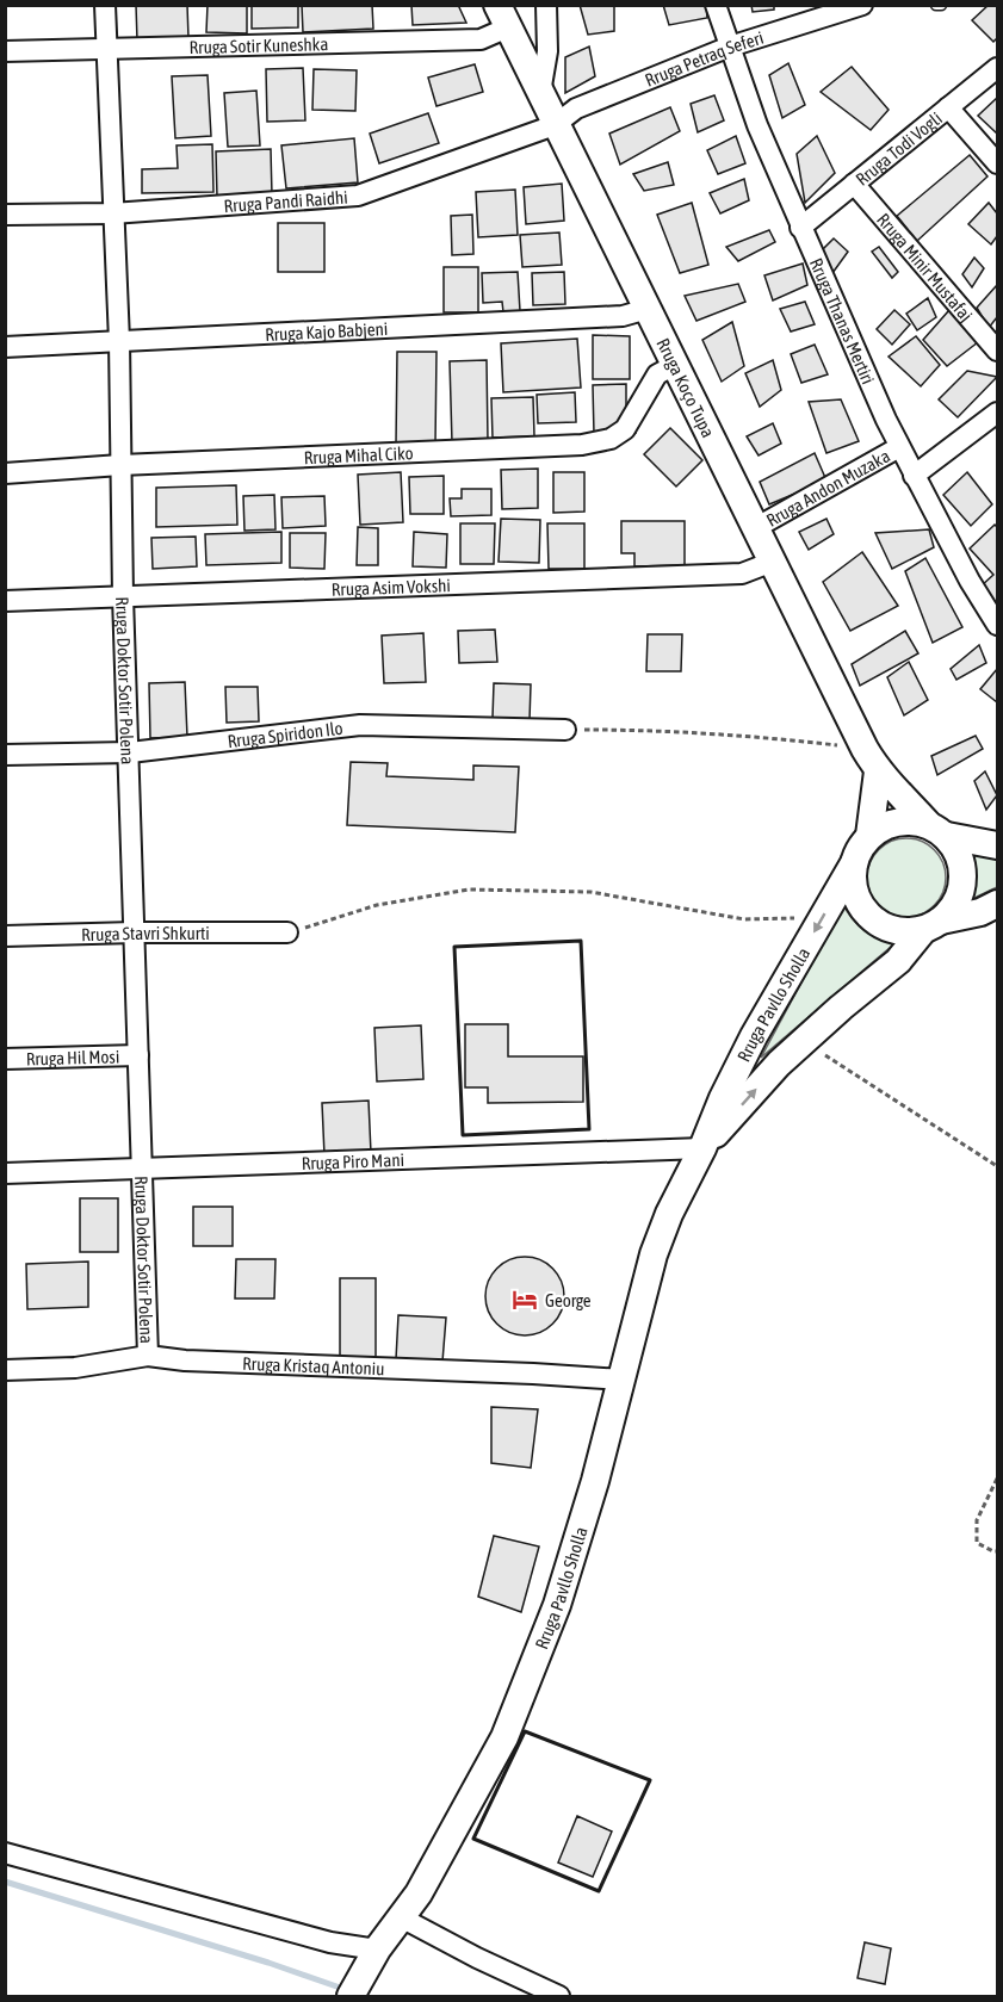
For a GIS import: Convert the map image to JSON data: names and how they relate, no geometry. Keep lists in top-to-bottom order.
{
  "streets": {
    "street": [
      "Rruga Sotir Kuneshka",
      "Rruga Petraq Seferi",
      "Rruga Todi Vogli",
      "Rruga Pandi Raidhi",
      "Rruga Minir Mustafaj",
      "Rruga Thanas Mertiri",
      "Rruga Kajo Babjeni",
      "Rruga Koço Tupa",
      "Rruga Mihal Ciko",
      "Rruga Andon Muzaka",
      "Rruga Asim Vokshi",
      "Rruga Doktor Sotir Polena",
      "Rruga Spiridon Ilo",
      "Rruga Stavri Shkurti",
      "Rruga Pavllo Sholla",
      "Rruga Hil Mosi",
      "Rruga Piro Mani",
      "Rruga Kristaq Antoniu"
    ]
  },
  "crossings": [
    ["Rruga Sotir Kuneshka", "Rruga Koço Tupa"],
    ["Rruga Sotir Kuneshka", "Rruga Doktor Sotir Polena"],
    ["Rruga Petraq Seferi", "Rruga Pandi Raidhi"],
    ["Rruga Petraq Seferi", "Rruga Thanas Mertiri"],
    ["Rruga Petraq Seferi", "Rruga Koço Tupa"],
    ["Rruga Todi Vogli", "Rruga Minir Mustafaj"],
    ["Rruga Todi Vogli", "Rruga Thanas Mertiri"],
    ["Rruga Pandi Raidhi", "Rruga Koço Tupa"],
    ["Rruga Pandi Raidhi", "Rruga Doktor Sotir Polena"],
    ["Rruga Thanas Mertiri", "Rruga Andon Muzaka"],
    ["Rruga Kajo Babjeni", "Rruga Koço Tupa"],
    ["Rruga Kajo Babjeni", "Rruga Doktor Sotir Polena"],
    ["Rruga Koço Tupa", "Rruga Mihal Ciko"],
    ["Rruga Koço Tupa", "Rruga Andon Muzaka"],
    ["Rruga Koço Tupa", "Rruga Asim Vokshi"],
    ["Rruga Koço Tupa", "Rruga Pavllo Sholla"],
    ["Rruga Mihal Ciko", "Rruga Doktor Sotir Polena"],
    ["Rruga Asim Vokshi", "Rruga Doktor Sotir Polena"],
    ["Rruga Doktor Sotir Polena", "Rruga Spiridon Ilo"],
    ["Rruga Doktor Sotir Polena", "Rruga Stavri Shkurti"],
    ["Rruga Doktor Sotir Polena", "Rruga Hil Mosi"],
    ["Rruga Doktor Sotir Polena", "Rruga Piro Mani"],
    ["Rruga Doktor Sotir Polena", "Rruga Kristaq Antoniu"],
    ["Rruga Pavllo Sholla", "Rruga Piro Mani"],
    ["Rruga Pavllo Sholla", "Rruga Kristaq Antoniu"]
  ],
  "places": {
    "hotel": ["George"]
  }
}
